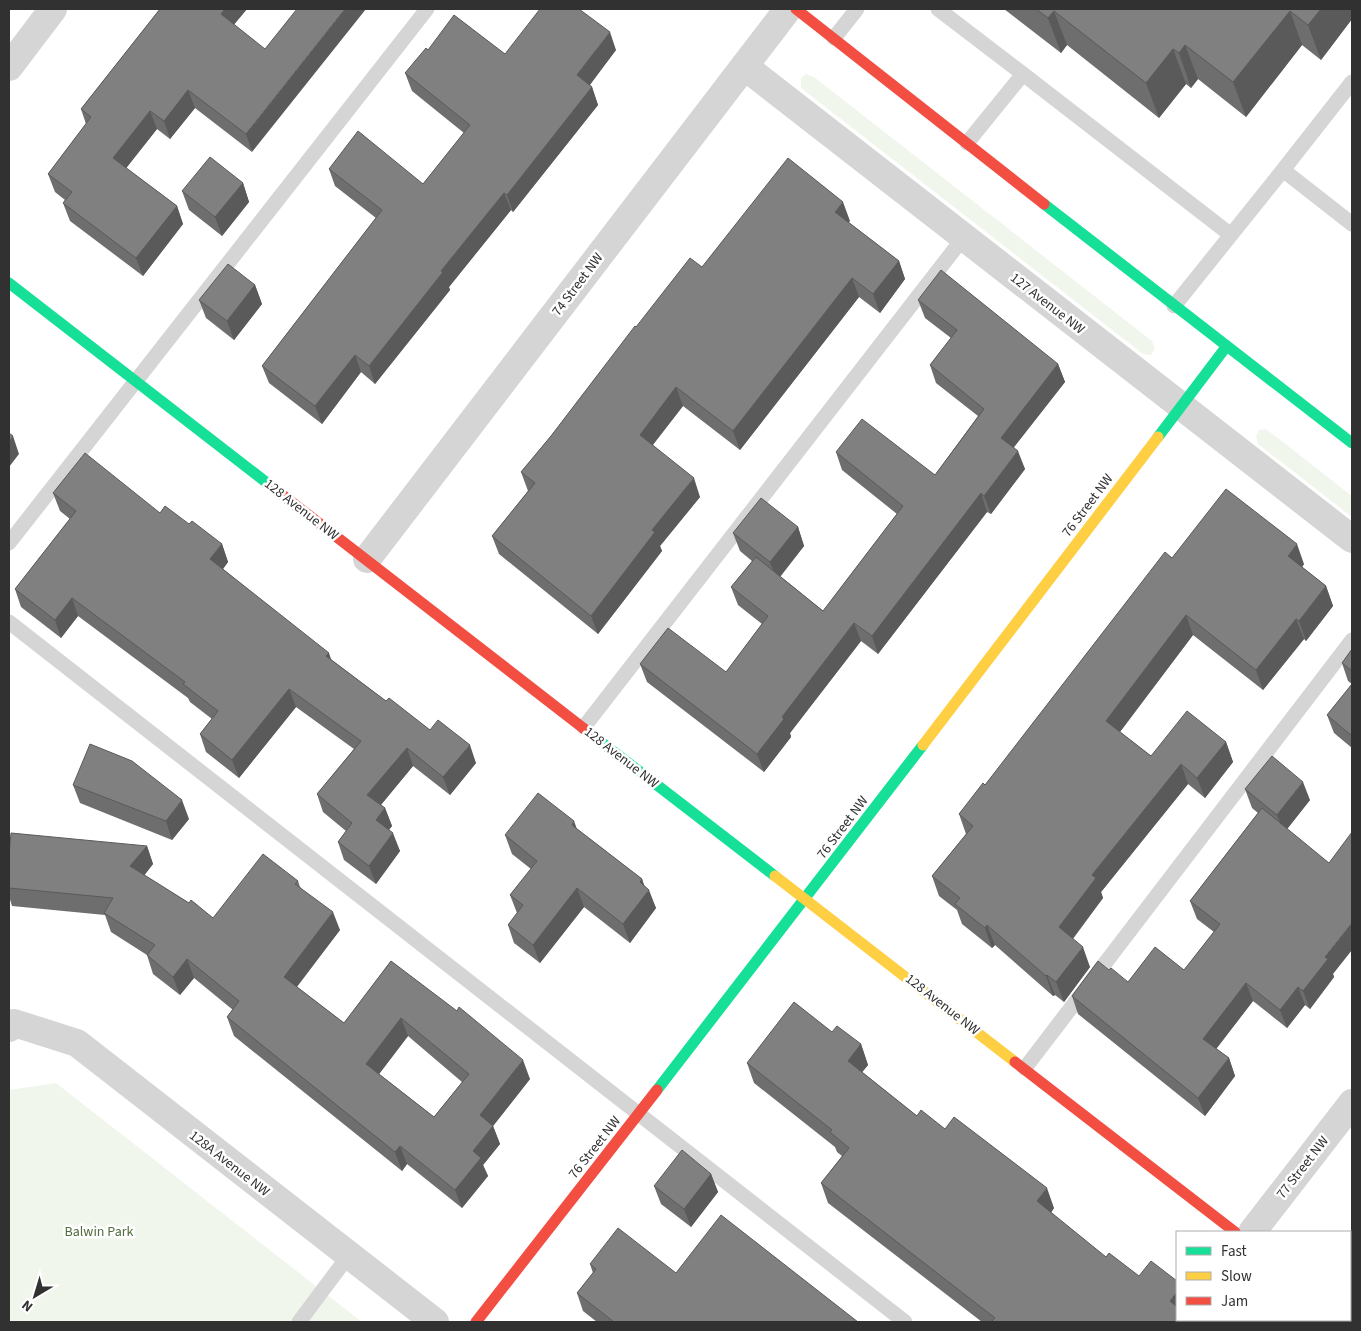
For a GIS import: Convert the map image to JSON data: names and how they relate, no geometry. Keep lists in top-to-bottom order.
{
  "streets": {
    "street": [
      "74 Street NW",
      "127 Avenue NW",
      "76 Street NW",
      "128 Avenue NW",
      "128A Avenue NW",
      "77 Street NW"
    ]
  },
  "crossings": [
    ["74 Street NW", "127 Avenue NW"],
    ["74 Street NW", "128 Avenue NW"],
    ["127 Avenue NW", "76 Street NW"],
    ["76 Street NW", "128 Avenue NW"]
  ],
  "parks": ["Balwin Park"],
  "legend": ["Fast", "Slow", "Jam"],
  "north": "bottom left"
}
